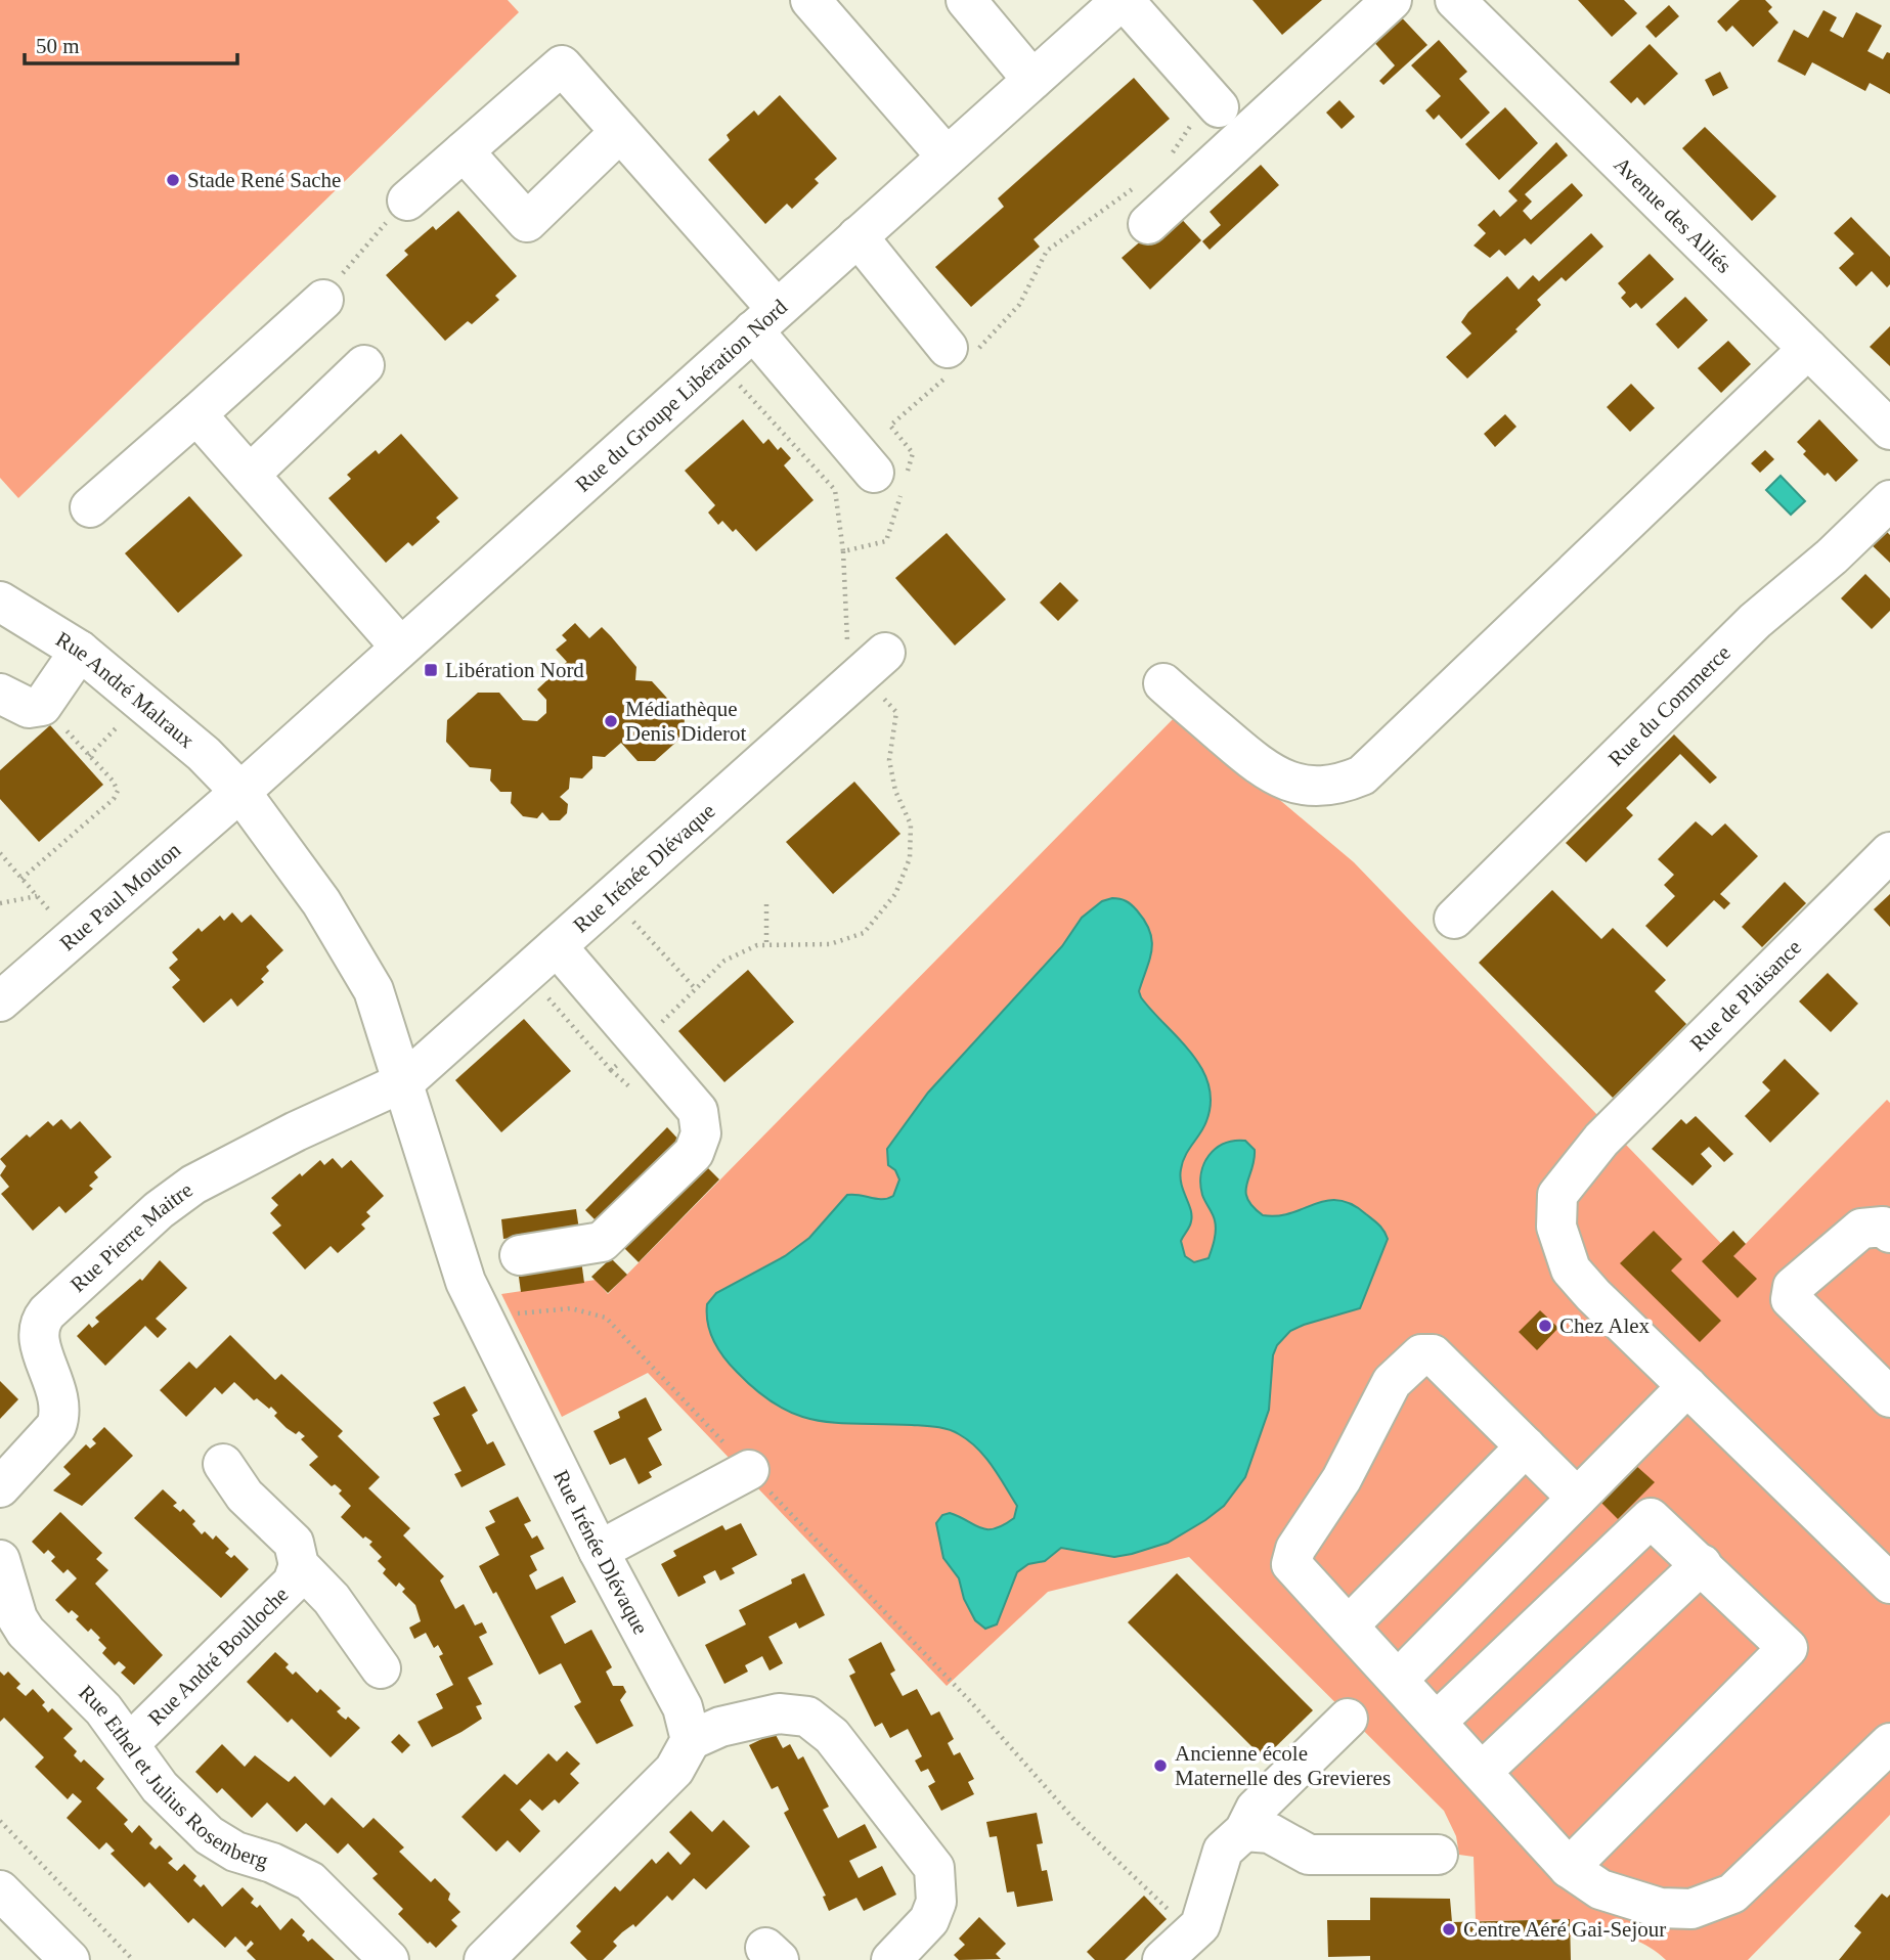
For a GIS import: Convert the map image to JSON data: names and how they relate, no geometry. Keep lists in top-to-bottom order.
{
  "streets": {
    "street": [
      "Avenue des Alliés",
      "Rue du Groupe Libération Nord",
      "Rue André Malraux",
      "Rue du Commerce",
      "Rue Irénée Dlévaque",
      "Rue Paul Mouton",
      "Rue de Plaisance",
      "Rue Pierre Maitre",
      "Rue André Boulloche",
      "Rue Ethel et Julius Rosenberg"
    ]
  },
  "crossings": [
    ["Rue du Groupe Libération Nord", "Rue André Malraux"],
    ["Rue du Groupe Libération Nord", "Rue Irénée Dlévaque"],
    ["Rue du Groupe Libération Nord", "Rue Paul Mouton"],
    ["Rue André Malraux", "Rue Irénée Dlévaque"],
    ["Rue André Malraux", "Rue Paul Mouton"],
    ["Rue Irénée Dlévaque", "Rue Paul Mouton"],
    ["Rue Irénée Dlévaque", "Rue Pierre Maitre"],
    ["Rue André Boulloche", "Rue Ethel et Julius Rosenberg"]
  ],
  "places": {
    "other": [
      "Stade René Sache",
      "Médiathèque Denis Diderot",
      "Chez Alex",
      "Ancienne école Maternelle des Grevieres",
      "Centre Aéré Gai-Sejour"
    ],
    "transit": ["Libération Nord"]
  },
  "scale_bar": "50 m"
}
